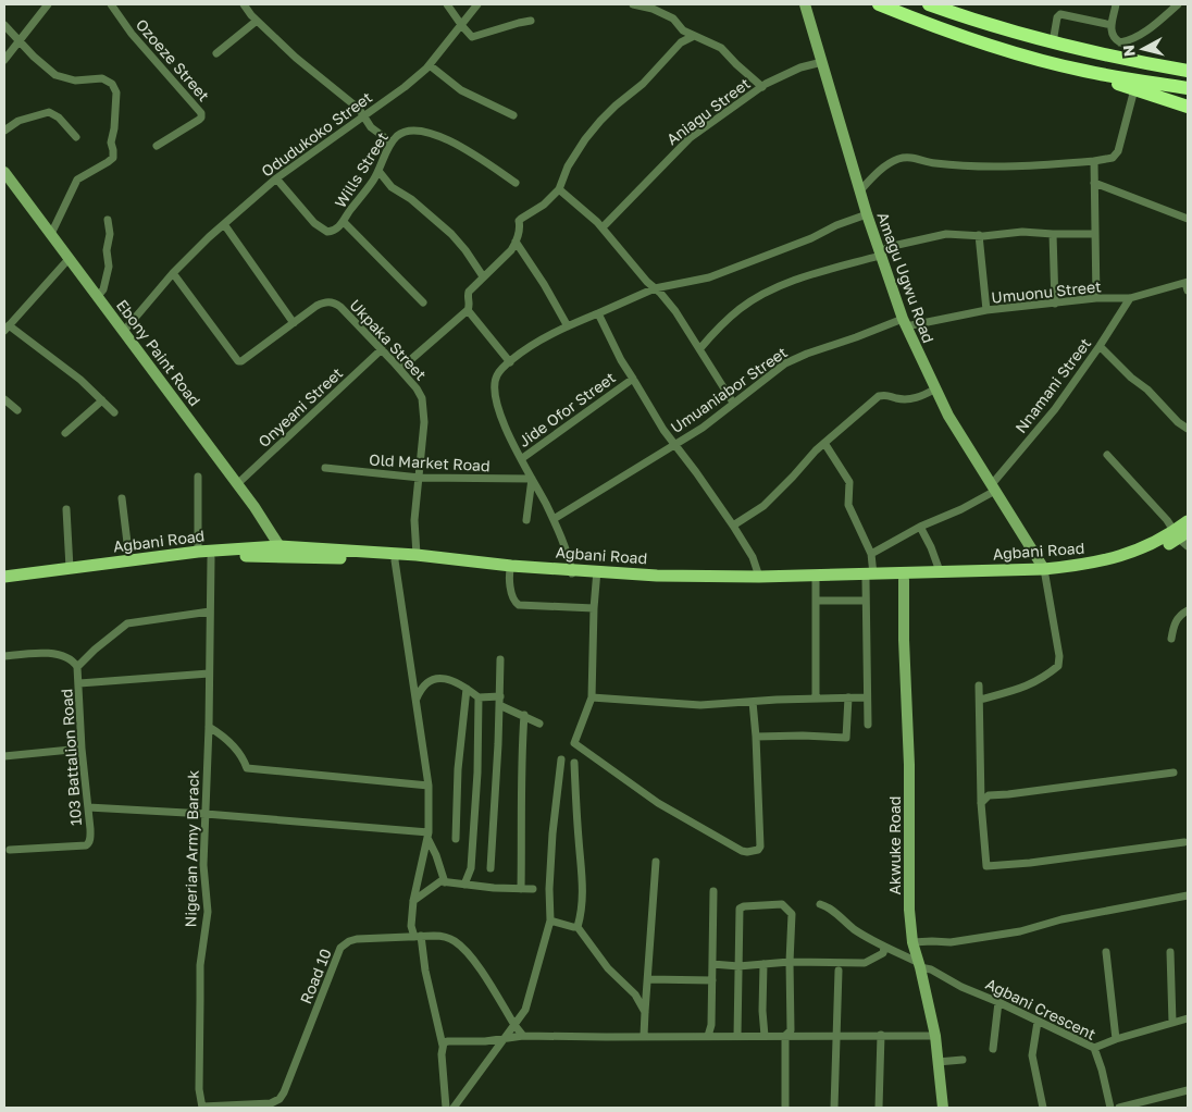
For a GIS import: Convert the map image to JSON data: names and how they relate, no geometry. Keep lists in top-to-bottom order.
{
  "streets": {
    "main road": ["Agbani Road"],
    "street": [
      "Ozoeze Street",
      "Aniagu Street",
      "Odudukoko Street",
      "Wills Street",
      "Amagu Ugwu Road",
      "Umuonu Street",
      "Ukpaka Street",
      "Ebony Paint Road",
      "Nnamani Street",
      "Umuaniabor Street",
      "Onyeani Street",
      "Jide Ofor Street",
      "Old Market Road",
      "103 Battalion Road",
      "Akwuke Road",
      "Nigerian Army Barack",
      "Road 10",
      "Agbani Crescent"
    ]
  },
  "crossings": [
    ["Aniagu Street", "Amagu Ugwu Road"],
    ["Odudukoko Street", "Wills Street"],
    ["Odudukoko Street", "Ukpaka Street"],
    ["Odudukoko Street", "Ebony Paint Road"],
    ["Amagu Ugwu Road", "Umuonu Street"],
    ["Amagu Ugwu Road", "Nnamani Street"],
    ["Amagu Ugwu Road", "Umuaniabor Street"],
    ["Amagu Ugwu Road", "Agbani Road"],
    ["Umuonu Street", "Nnamani Street"],
    ["Umuonu Street", "Umuaniabor Street"],
    ["Ukpaka Street", "Onyeani Street"],
    ["Ukpaka Street", "Old Market Road"],
    ["Ukpaka Street", "Agbani Road"],
    ["Ebony Paint Road", "Onyeani Street"],
    ["Ebony Paint Road", "Agbani Road"],
    ["Umuaniabor Street", "Jide Ofor Street"],
    ["Jide Ofor Street", "Agbani Road"],
    ["Agbani Road", "Akwuke Road"],
    ["Agbani Road", "Nigerian Army Barack"],
    ["Akwuke Road", "Agbani Crescent"],
    ["Nigerian Army Barack", "Road 10"]
  ],
  "north": "left"
}
